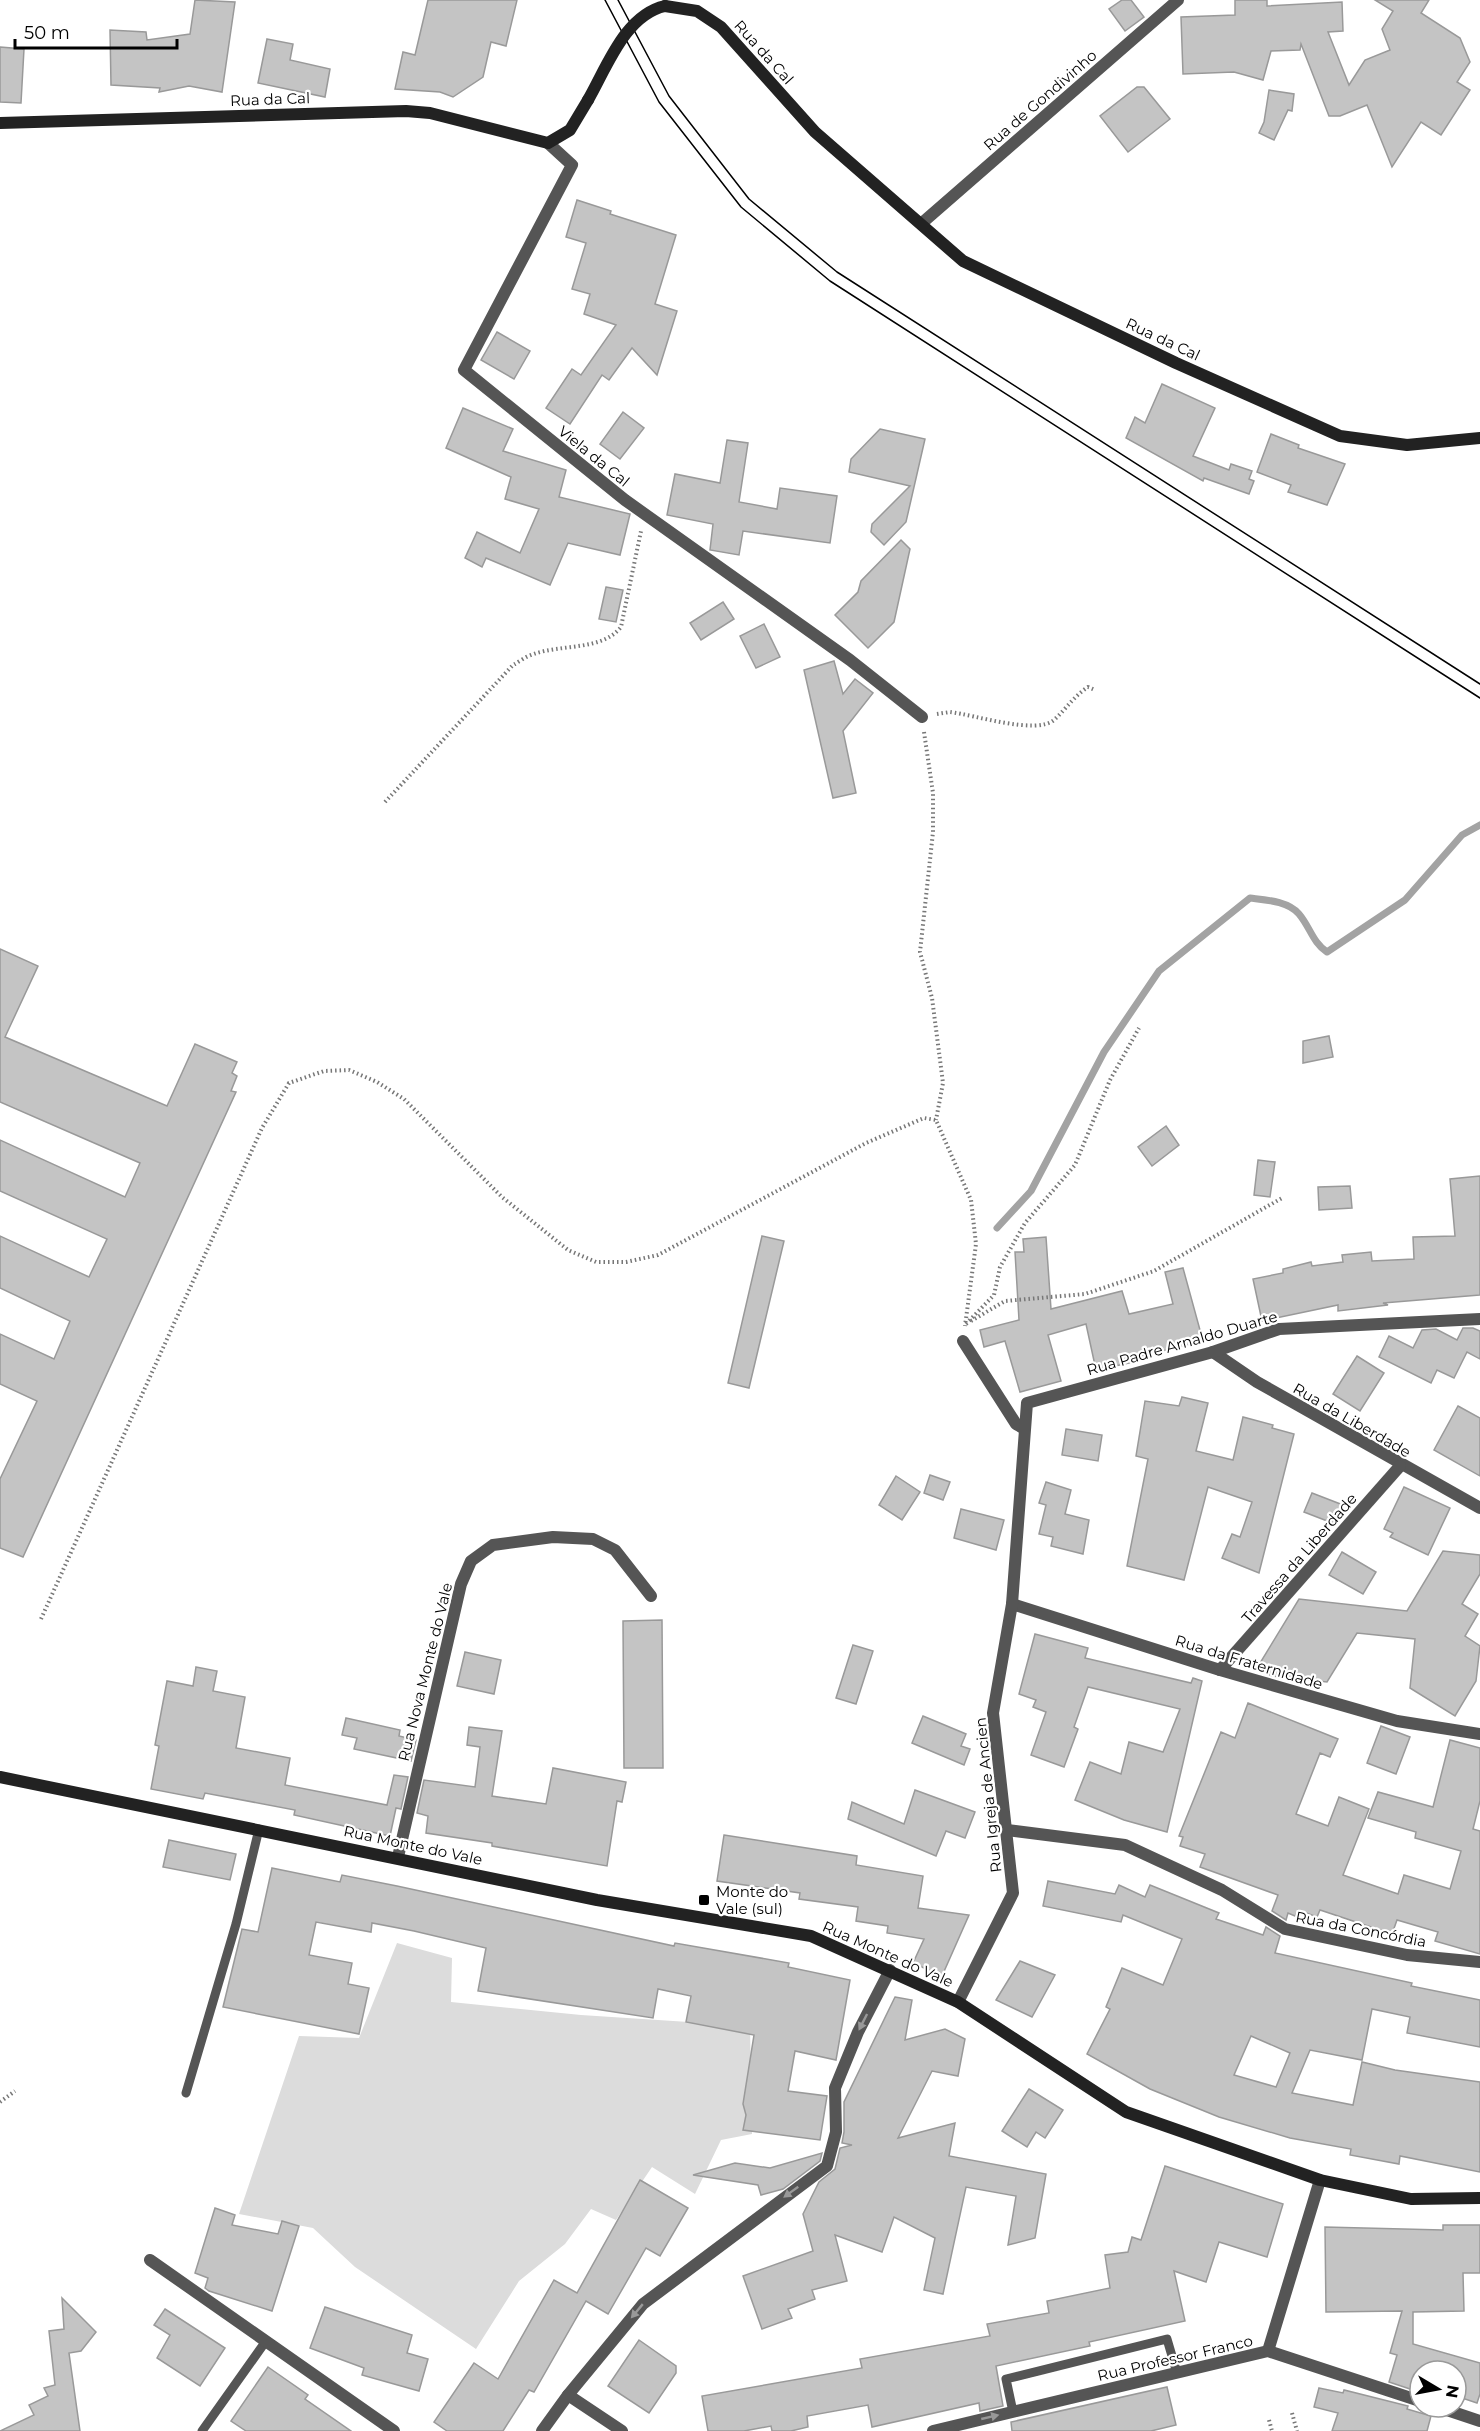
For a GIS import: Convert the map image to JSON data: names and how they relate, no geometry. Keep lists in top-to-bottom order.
{
  "streets": {
    "street": [
      "Rua da Cal",
      "Rua de Gondivinho",
      "Viela da Cal",
      "Rua Padre Arnaldo Duarte",
      "Rua da Liberdade",
      "Travessa da Liberdade",
      "Rua da Fraternidade",
      "Rua Nova Monte do Vale",
      "Rua Igreja de Ancien",
      "Rua Monte do Vale",
      "Rua da Concórdia",
      "Rua Professor Franco"
    ]
  },
  "crossings": [
    ["Rua da Cal", "Rua de Gondivinho"],
    ["Rua da Cal", "Viela da Cal"],
    ["Rua Padre Arnaldo Duarte", "Rua da Liberdade"],
    ["Rua Padre Arnaldo Duarte", "Rua Igreja de Ancien"],
    ["Rua da Liberdade", "Travessa da Liberdade"],
    ["Travessa da Liberdade", "Rua da Fraternidade"],
    ["Rua da Fraternidade", "Rua Igreja de Ancien"],
    ["Rua Nova Monte do Vale", "Rua Monte do Vale"],
    ["Rua Igreja de Ancien", "Rua Monte do Vale"],
    ["Rua Igreja de Ancien", "Rua da Concórdia"]
  ],
  "places": {
    "transit": ["Monte do Vale (sul)"]
  },
  "scale_bar": "50 m",
  "north": "right"
}
